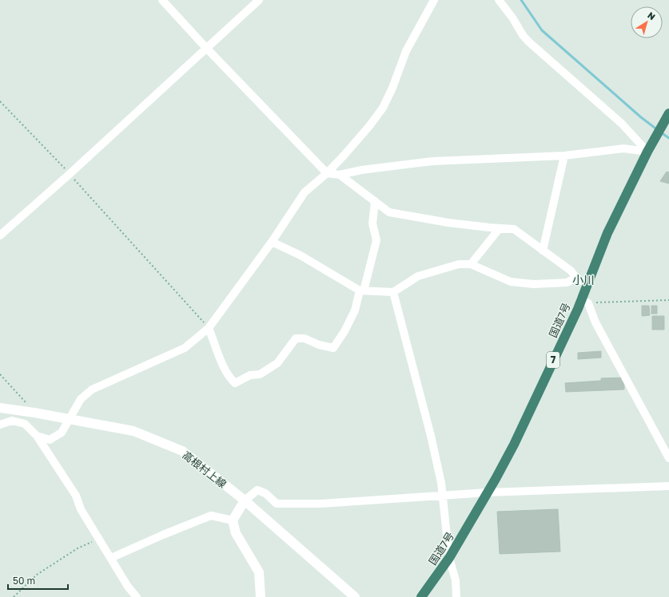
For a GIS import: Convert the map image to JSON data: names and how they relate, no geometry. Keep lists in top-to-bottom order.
{
  "streets": {
    "highway": ["国道7号", "7"],
    "main road": ["高根村上線"]
  },
  "districts": ["小川"],
  "scale_bar": "50 m",
  "north": "top right"
}
